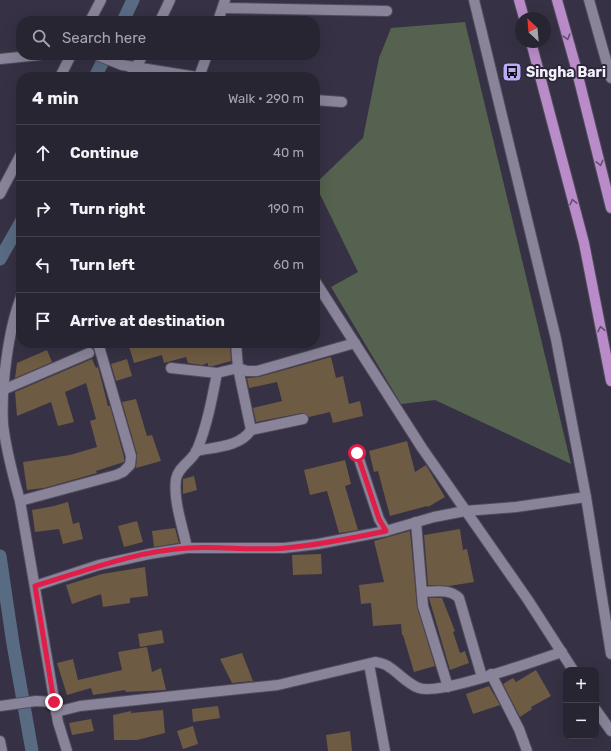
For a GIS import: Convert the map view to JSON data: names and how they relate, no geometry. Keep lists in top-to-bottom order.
{
  "places": {
    "bus stop": ["Singha Bari"]
  },
  "north": "top left",
  "page": {
    "search": "Search here",
    "heading": ["4 min", "Walk · 290 m"],
    "list": [
      ["Continue", "40 m"],
      ["Turn right", "190 m"],
      ["Turn left", "60 m"],
      "Arrive at destination"
    ],
    "map_buttons": ["+", "−"]
  }
}
